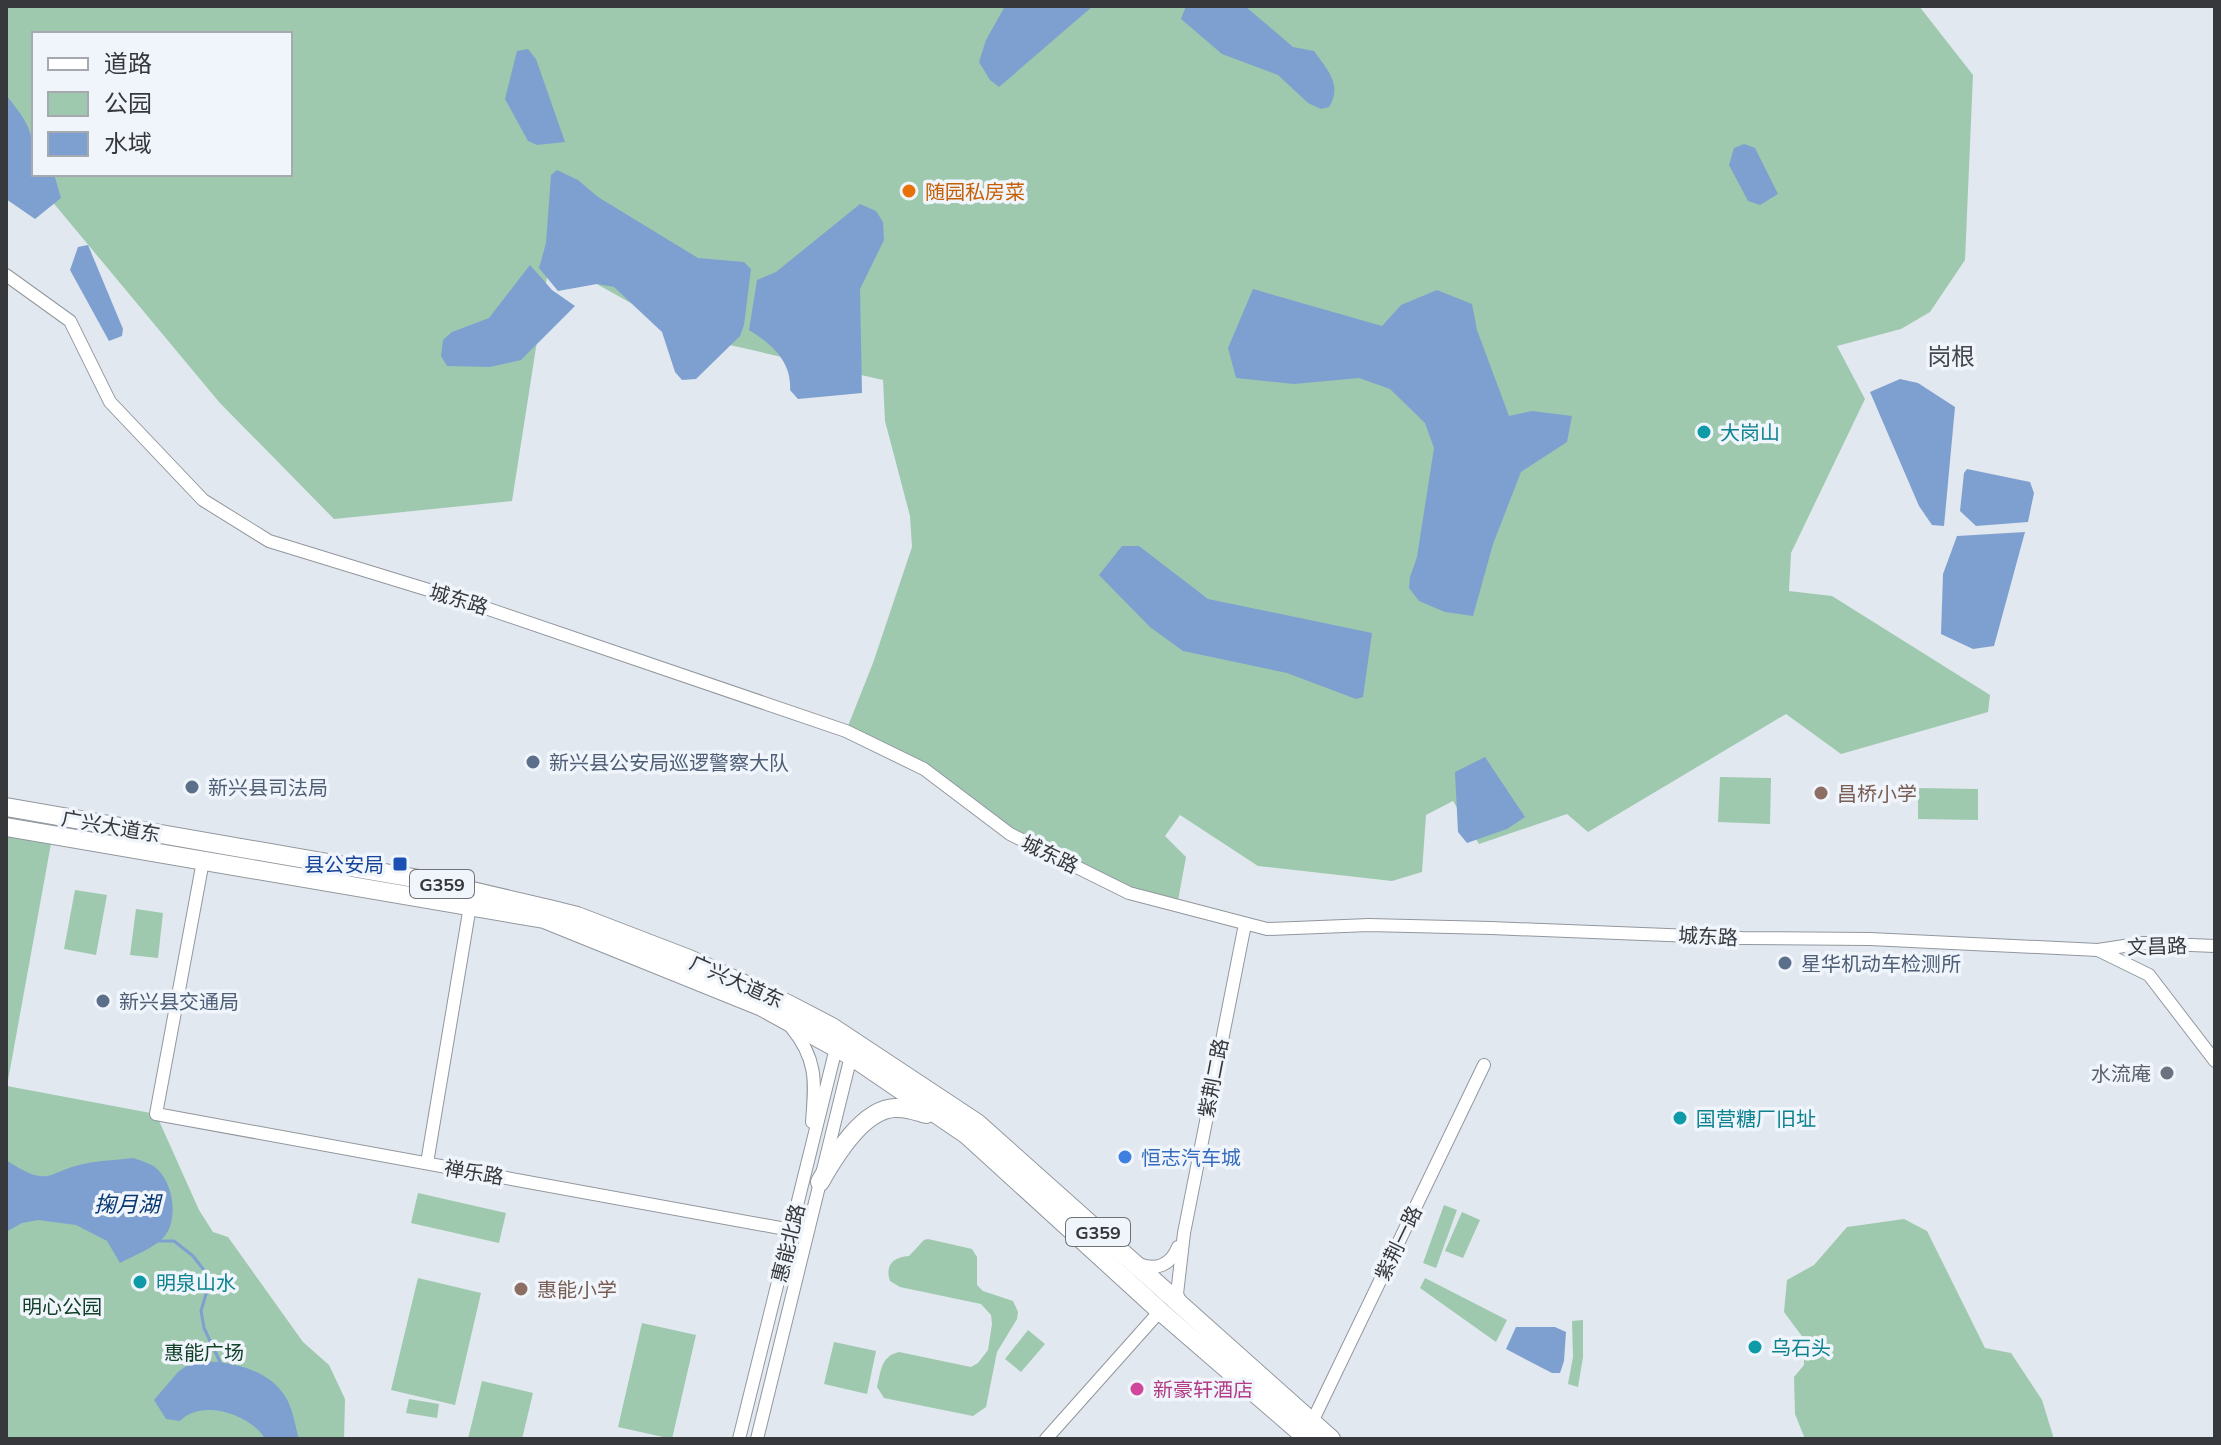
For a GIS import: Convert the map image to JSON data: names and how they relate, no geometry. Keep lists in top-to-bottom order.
{
  "streets": {
    "highway": ["广兴大道东", "G359"],
    "street": [
      "城东路",
      "文昌路",
      "紫荆二路",
      "禅乐路",
      "惠能北路",
      "紫荆一路"
    ]
  },
  "crossings": [
    ["城东路", "文昌路"],
    ["城东路", "紫荆二路"],
    ["广兴大道东", "紫荆二路"],
    ["广兴大道东", "禅乐路"],
    ["广兴大道东", "惠能北路"],
    ["广兴大道东", "紫荆一路"],
    ["禅乐路", "惠能北路"]
  ],
  "districts": ["岗根"],
  "water": ["掬月湖"],
  "parks": ["明心公园", "惠能广场"],
  "places": {
    "other": [
      "随园私房菜",
      "大岗山",
      "新兴县公安局巡逻警察大队",
      "新兴县司法局",
      "昌桥小学",
      "星华机动车检测所",
      "新兴县交通局",
      "水流庵",
      "国营糖厂旧址",
      "恒志汽车城",
      "明泉山水",
      "惠能小学",
      "乌石头",
      "新豪轩酒店"
    ],
    "transit": ["县公安局"]
  },
  "legend": ["道路", "公园", "水域"]
}
